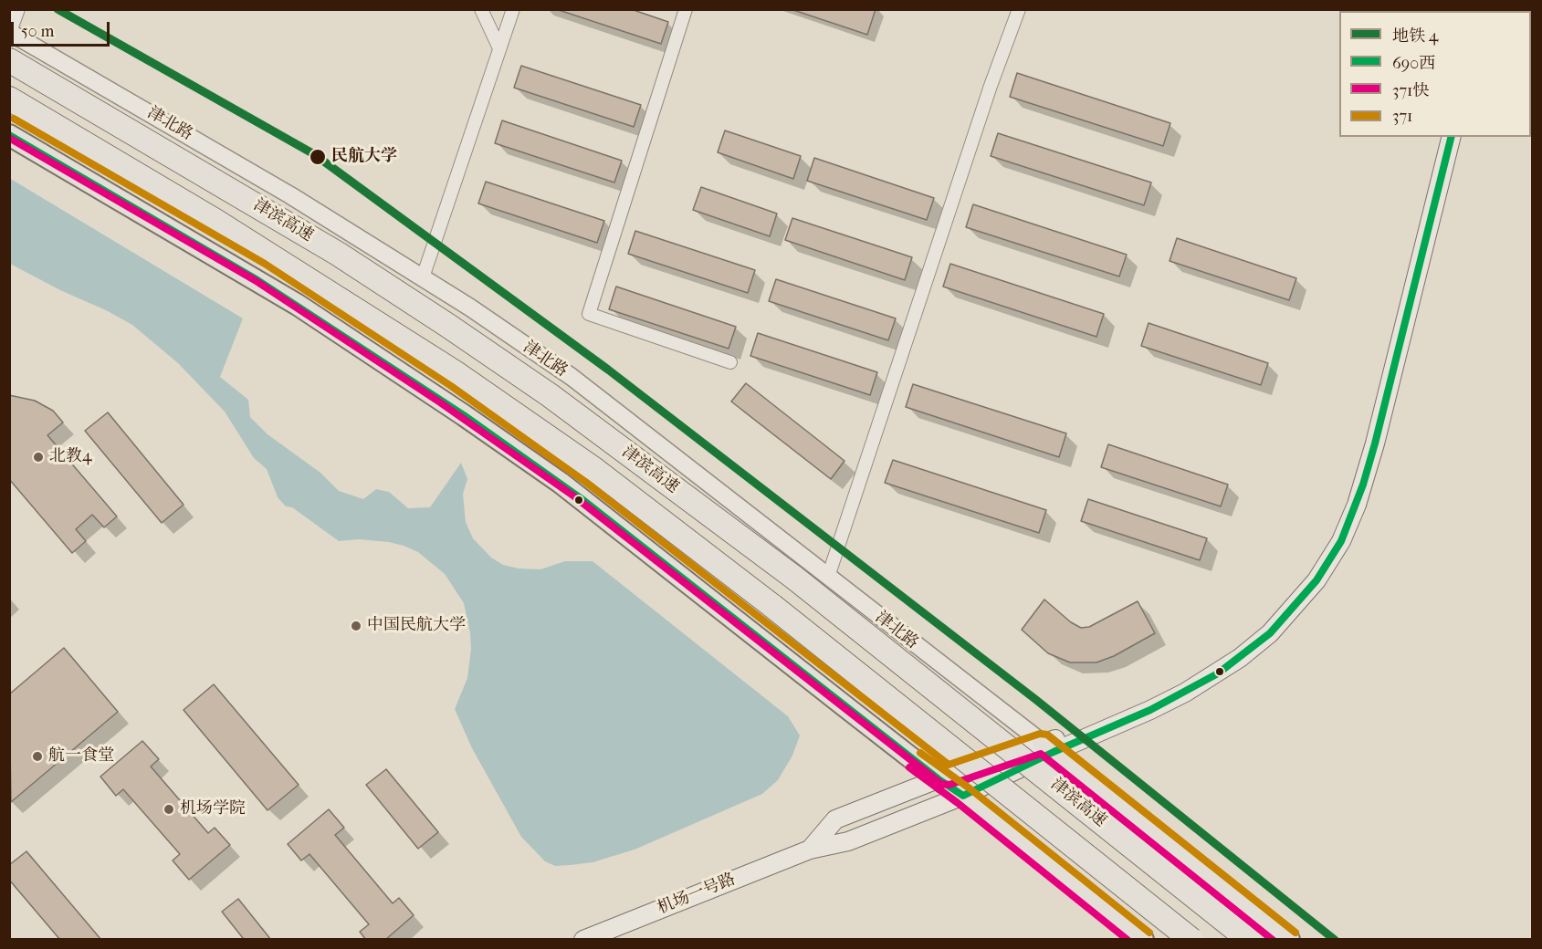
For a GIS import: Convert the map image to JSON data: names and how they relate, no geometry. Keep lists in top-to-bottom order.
{
  "streets": {
    "highway": ["津滨高速"],
    "main road": ["机场一号路"],
    "street": ["津北路"]
  },
  "crossings": [
    ["津北路", "机场一号路"]
  ],
  "places": [
    "民航大学",
    "北教4",
    "中国民航大学",
    "航一食堂",
    "机场学院"
  ],
  "lines": [
    "metro line 4",
    "transit line 371",
    "transit line 690西",
    "transit line 371快"
  ],
  "legend": [
    "地铁 4",
    "690西",
    "371快",
    "371"
  ],
  "scale_bar": "50 m"
}
